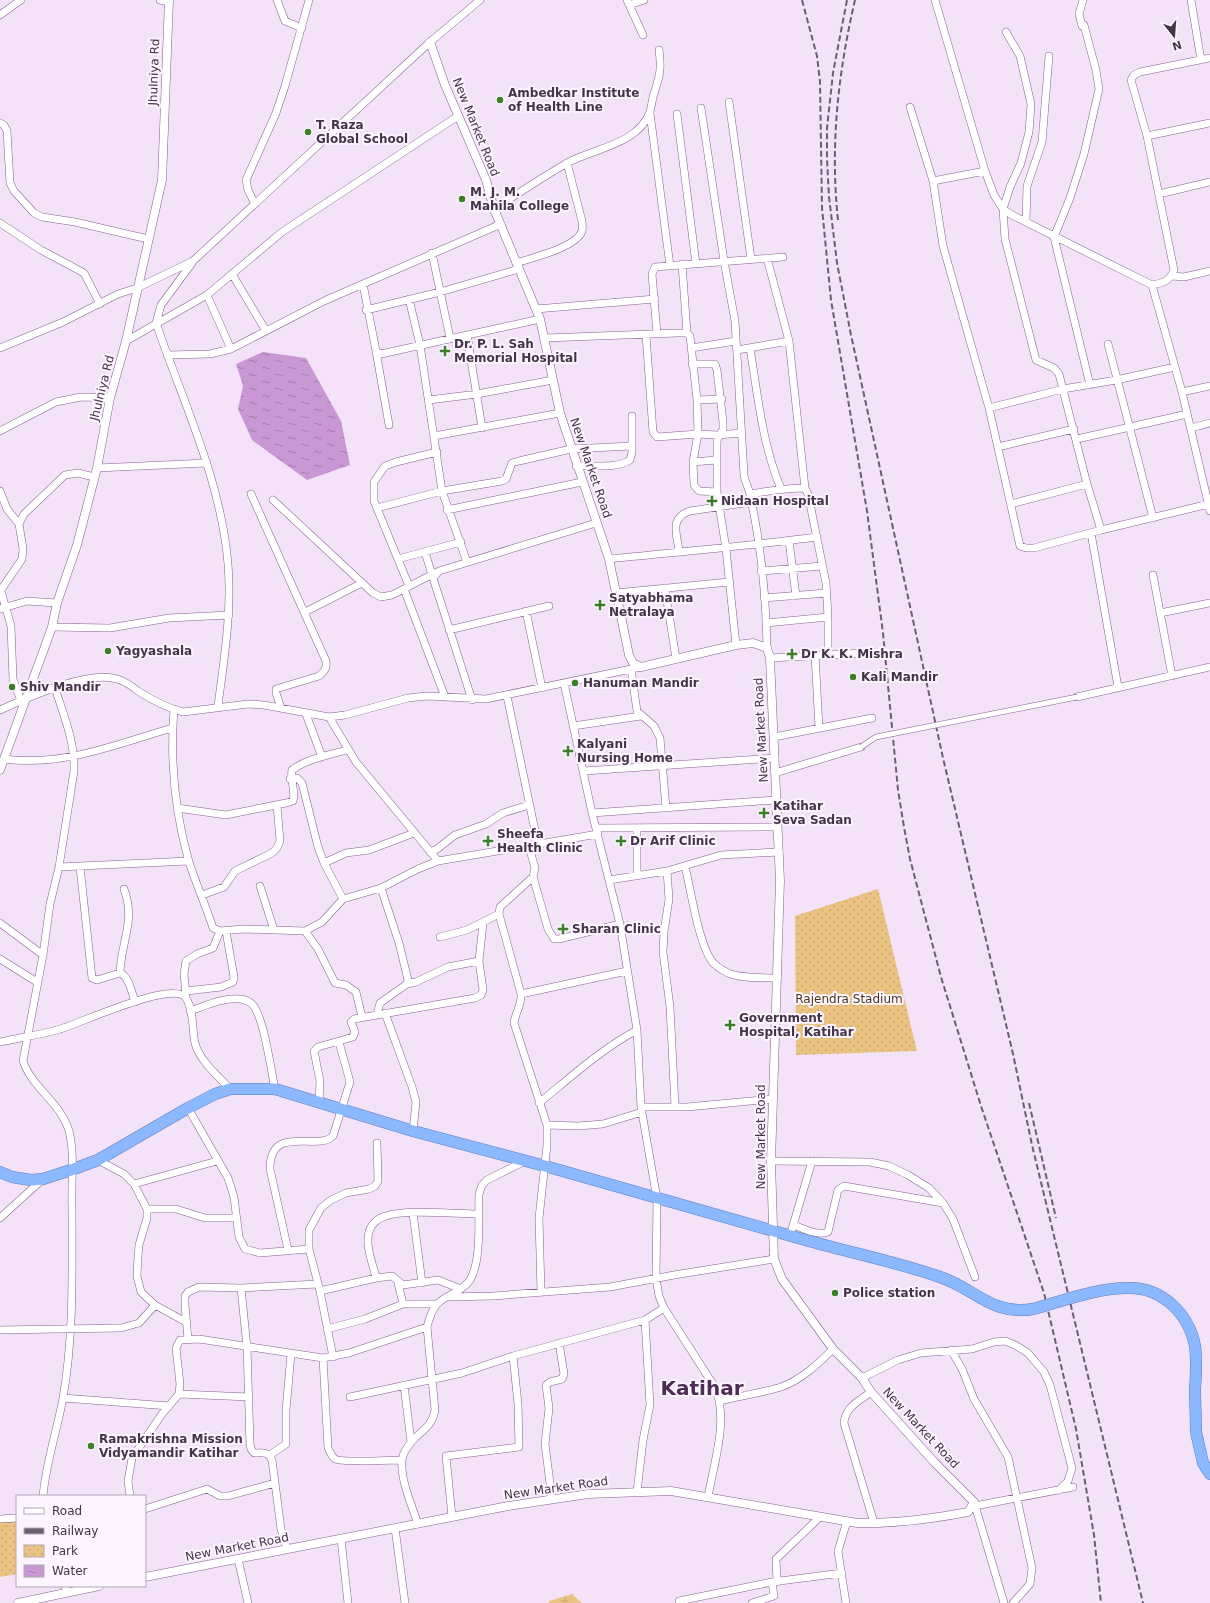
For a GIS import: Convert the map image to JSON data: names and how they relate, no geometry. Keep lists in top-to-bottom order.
{
  "streets": {
    "street": ["Jhulniya Rd", "New Market Road"]
  },
  "districts": ["Katihar"],
  "parks": ["Rajendra Stadium"],
  "places": {
    "other": [
      "Ambedkar Institute of Health Line",
      "T. Raza Global School",
      "M. J. M. Mahila College",
      "Yagyashala",
      "Kali Mandir",
      "Hanuman Mandir",
      "Shiv Mandir",
      "Police station",
      "Ramakrishna Mission Vidyamandir Katihar"
    ],
    "health": [
      "Dr. P. L. Sah Memorial Hospital",
      "Nidaan Hospital",
      "Satyabhama Netralaya",
      "Dr K. K. Mishra",
      "Kalyani Nursing Home",
      "Katihar Seva Sadan",
      "Sheefa Health Clinic",
      "Dr Arif Clinic",
      "Sharan Clinic",
      "Government Hospital, Katihar"
    ]
  },
  "legend": [
    "Road",
    "Railway",
    "Park",
    "Water"
  ],
  "north": "bottom"
}
